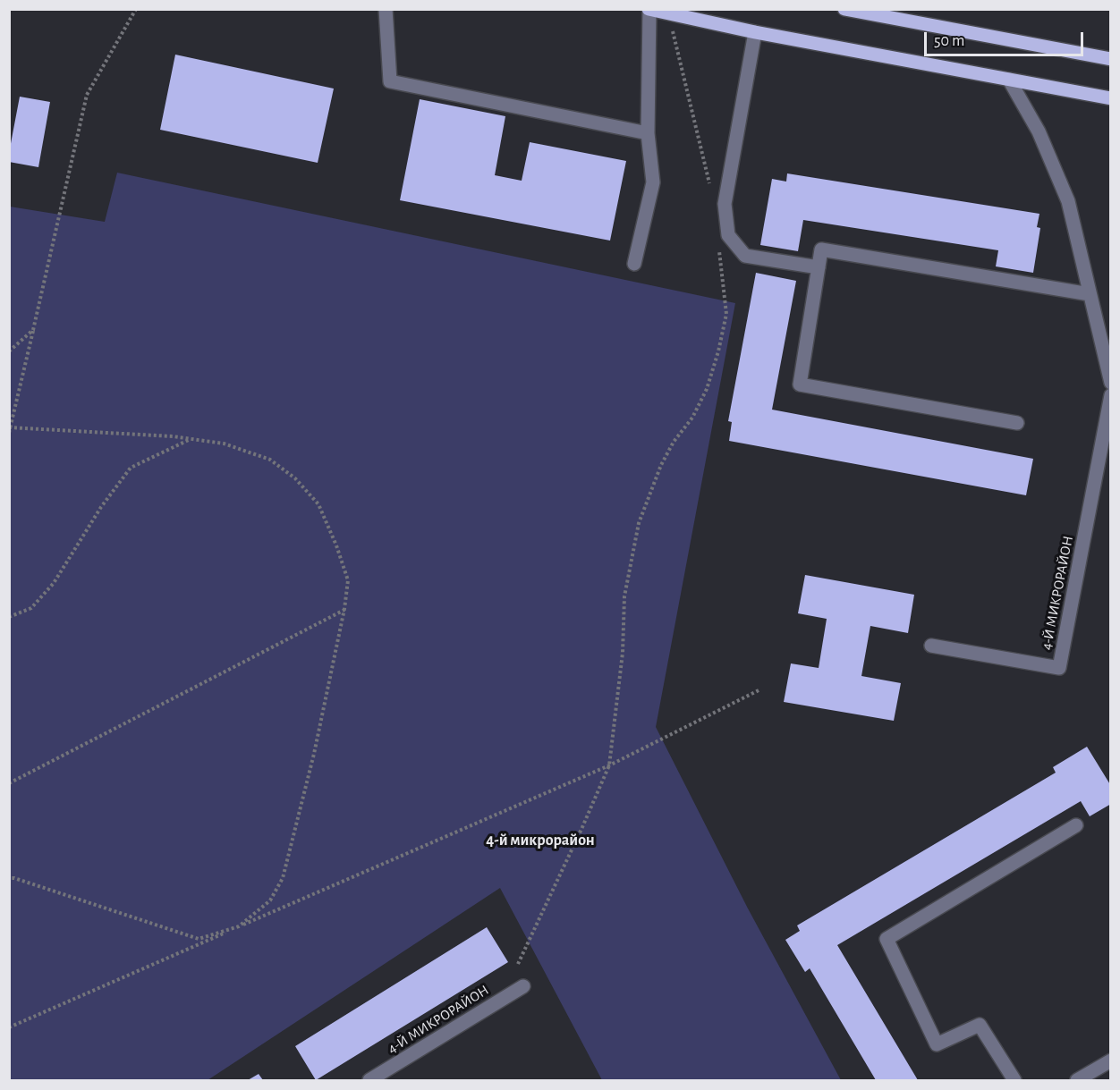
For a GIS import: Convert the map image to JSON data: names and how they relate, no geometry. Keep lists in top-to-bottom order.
{
  "streets": {
    "lane": ["4-Й МИКРОРАЙОН"]
  },
  "districts": ["4-й микрорайон"],
  "scale_bar": "50 m"
}
